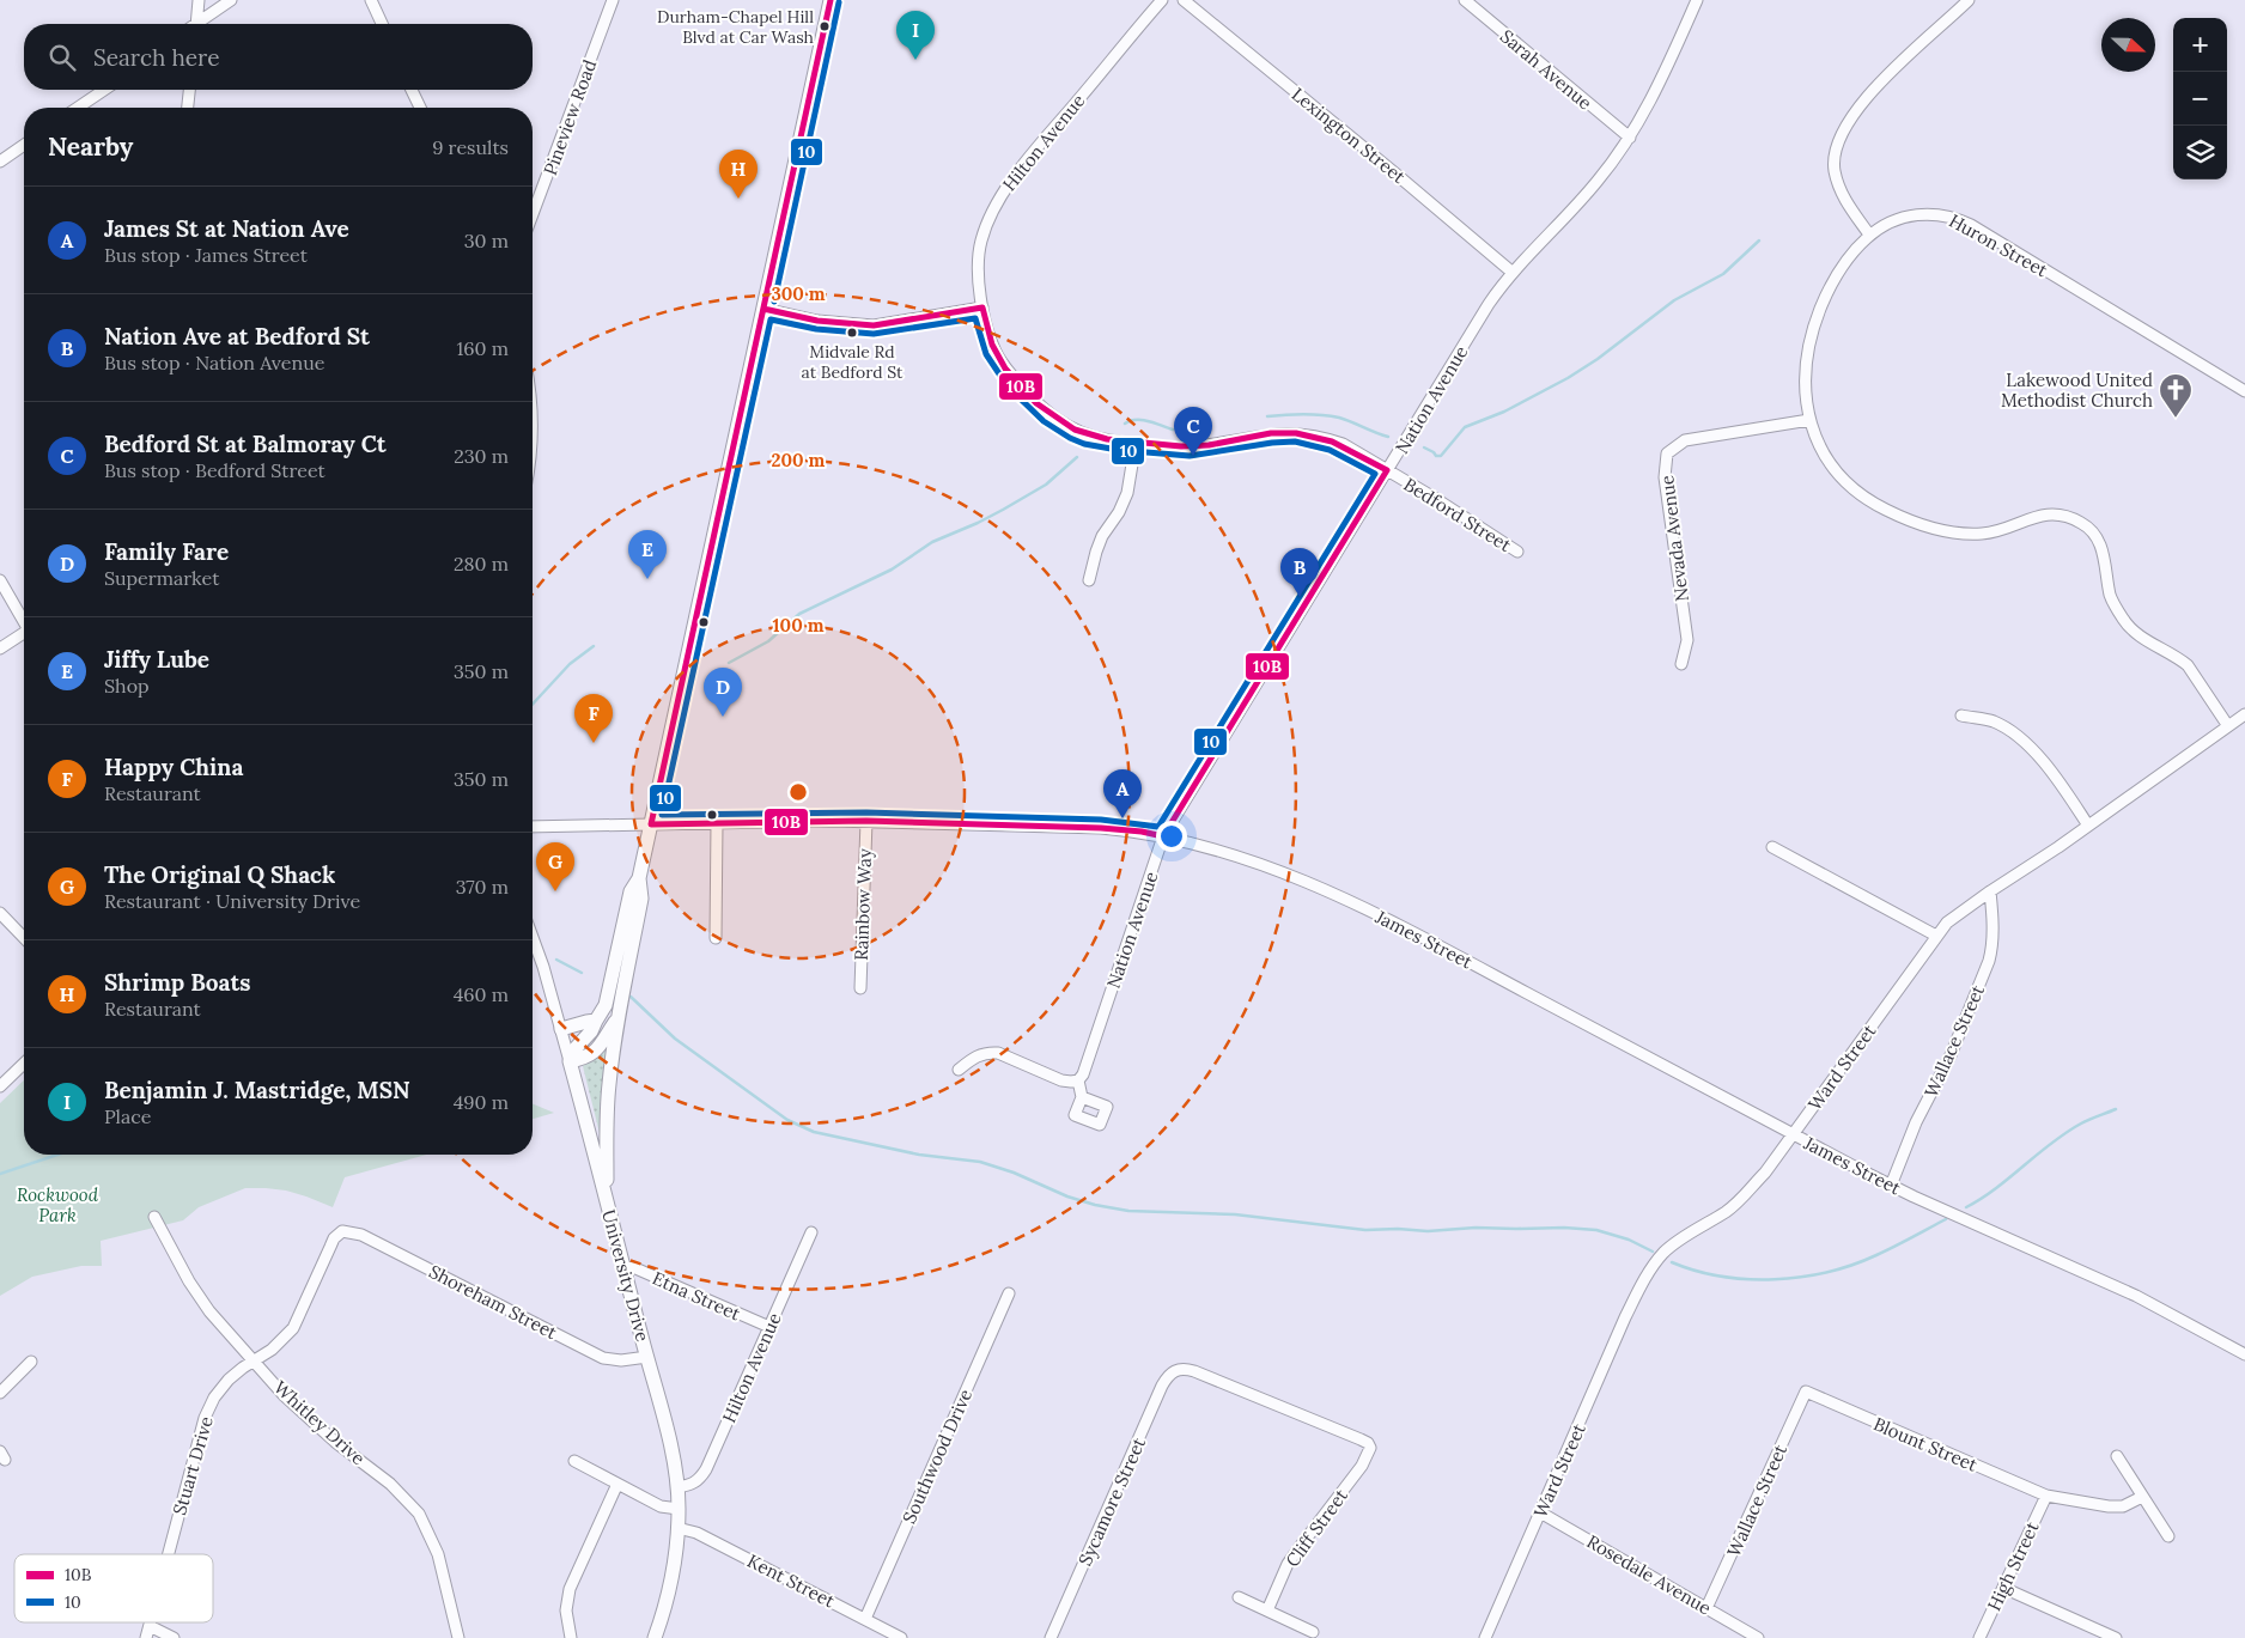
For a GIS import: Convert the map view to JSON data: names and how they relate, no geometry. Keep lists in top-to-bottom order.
{
  "streets": {
    "main road": ["University Drive"],
    "street": [
      "Sarah Avenue",
      "Pineview Road",
      "Lexington Street",
      "Hilton Avenue",
      "Huron Street",
      "Nation Avenue",
      "Bedford Street",
      "Nevada Avenue",
      "Rainbow Way",
      "James Street",
      "Wallace Street",
      "Ward Street",
      "Etna Street",
      "Shoreham Street",
      "Whitley Drive",
      "Blount Street",
      "Southwood Drive",
      "Stuart Drive",
      "Sycamore Street",
      "Cliff Street",
      "High Street",
      "Rosedale Avenue",
      "Kent Street"
    ]
  },
  "crossings": [
    ["Sarah Avenue", "Nation Avenue"],
    ["Lexington Street", "Nation Avenue"],
    ["Hilton Avenue", "Bedford Street"],
    ["Hilton Avenue", "University Drive"],
    ["Hilton Avenue", "Etna Street"],
    ["Huron Street", "Nevada Avenue"],
    ["Huron Street", "Ward Street"],
    ["Nation Avenue", "Bedford Street"],
    ["Nation Avenue", "James Street"],
    ["Rainbow Way", "James Street"],
    ["James Street", "Wallace Street"],
    ["James Street", "Ward Street"],
    ["Wallace Street", "Ward Street"],
    ["Wallace Street", "Blount Street"],
    ["Wallace Street", "Rosedale Avenue"],
    ["Ward Street", "Rosedale Avenue"],
    ["University Drive", "Etna Street"],
    ["University Drive", "Shoreham Street"],
    ["University Drive", "Kent Street"],
    ["Shoreham Street", "Stuart Drive"],
    ["Whitley Drive", "Stuart Drive"],
    ["Blount Street", "High Street"],
    ["Southwood Drive", "Kent Street"],
    ["Sycamore Street", "Cliff Street"]
  ],
  "parks": ["Rockwood Park"],
  "places": {
    "other": ["Durham-Chapel Hill Blvd at Car Wash", "Midvale Rd at Bedford St"],
    "church": ["Lakewood United Methodist Church"]
  },
  "lines": ["transit line 10B", "transit line 10"],
  "legend": ["10B", "10"],
  "north": "right",
  "page": {
    "pins": [
      "I",
      "H",
      "C",
      "E",
      "B",
      "D",
      "F",
      "A",
      "G"
    ],
    "map_buttons": ["+", "−"],
    "search": "Search here",
    "heading": ["Nearby", "9 results"],
    "list": [
      {
        "mark": "A",
        "name": "James St at Nation Ave",
        "note": "Bus stop · James Street",
        "value": "30 m"
      },
      {
        "mark": "B",
        "name": "Nation Ave at Bedford St",
        "note": "Bus stop · Nation Avenue",
        "value": "160 m"
      },
      {
        "mark": "C",
        "name": "Bedford St at Balmoray Ct",
        "note": "Bus stop · Bedford Street",
        "value": "230 m"
      },
      {
        "mark": "D",
        "name": "Family Fare",
        "note": "Supermarket",
        "value": "280 m"
      },
      {
        "mark": "E",
        "name": "Jiffy Lube",
        "note": "Shop",
        "value": "350 m"
      },
      {
        "mark": "F",
        "name": "Happy China",
        "note": "Restaurant",
        "value": "350 m"
      },
      {
        "mark": "G",
        "name": "The Original Q Shack",
        "note": "Restaurant · University Drive",
        "value": "370 m"
      },
      {
        "mark": "H",
        "name": "Shrimp Boats",
        "note": "Restaurant",
        "value": "460 m"
      },
      {
        "mark": "I",
        "name": "Benjamin J. Mastridge, MSN",
        "note": "Place",
        "value": "490 m"
      }
    ]
  },
  "rings": ["300 m", "200 m", "100 m"]
}
